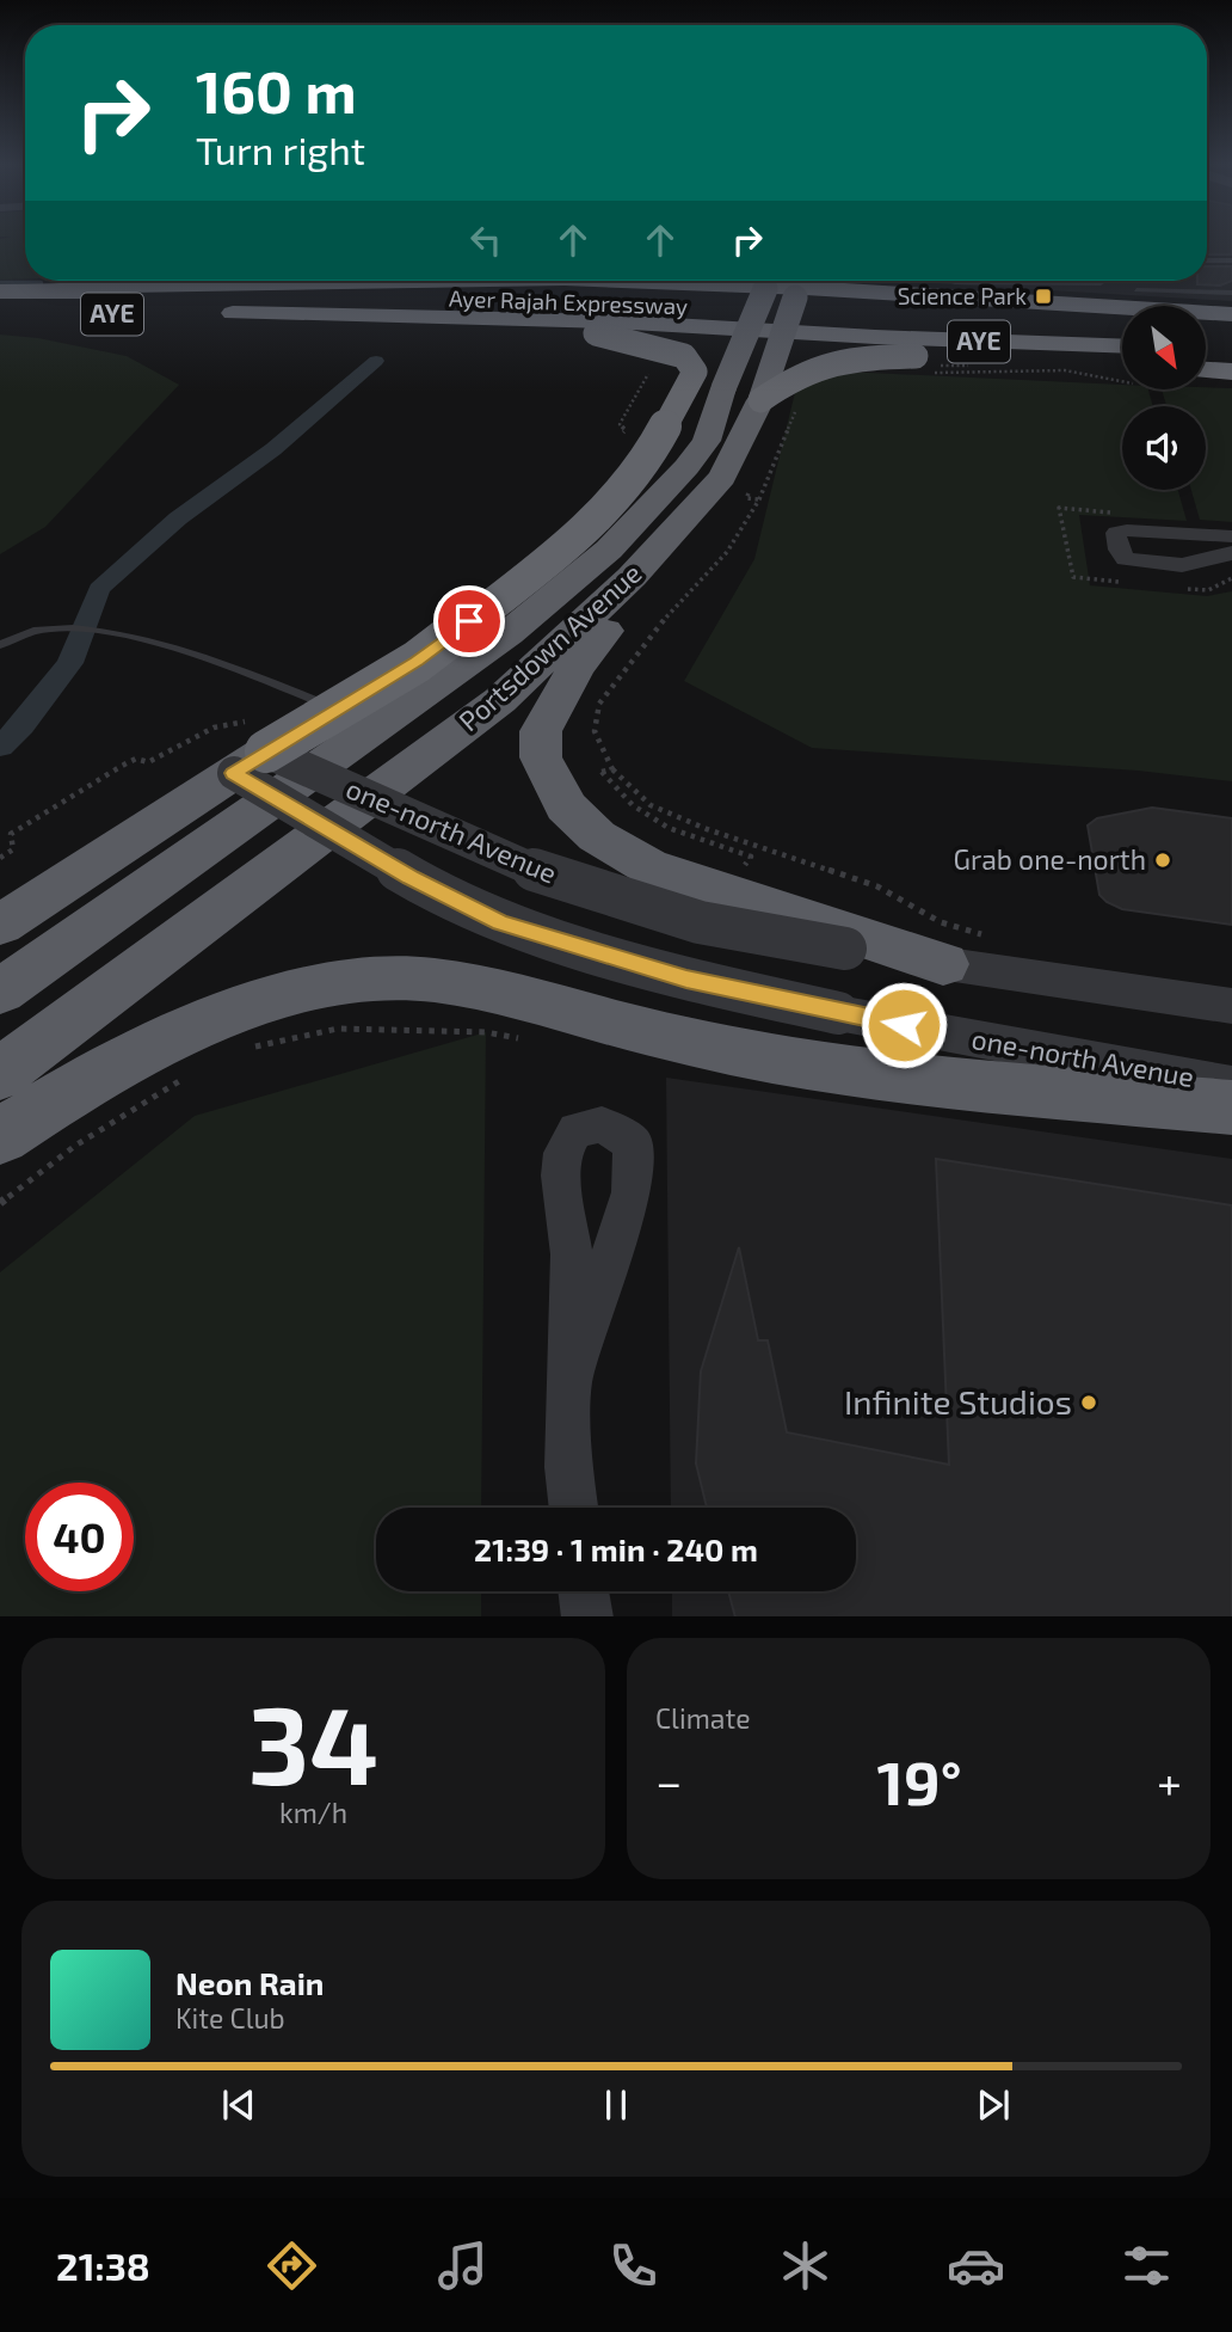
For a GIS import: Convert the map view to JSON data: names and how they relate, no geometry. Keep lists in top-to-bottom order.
{
  "streets": {
    "highway": ["Ayer Rajah Expressway", "AYE", "Portsdown Avenue"],
    "street": ["one-north Avenue"]
  },
  "places": {
    "transit": ["Science Park"],
    "other": ["Grab one-north", "Infinite Studios"]
  },
  "north": "bottom right",
  "page": {
    "turn": ["160 m", "Turn right"],
    "limit": "40",
    "trip": "21:39 · 1 min · 240 m",
    "tile": [
      ["34", "km/h"],
      "Climate"
    ],
    "heat": ["−", "19°", "+"],
    "song": ["Neon Rain", "Kite Club"],
    "tabs": "21:38"
  }
}
